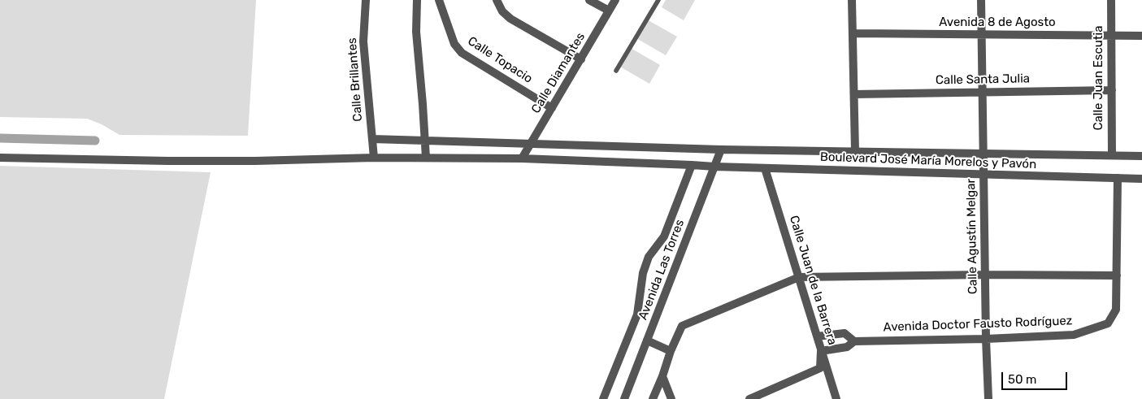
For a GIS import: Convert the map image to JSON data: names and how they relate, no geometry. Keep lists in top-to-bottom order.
{
  "streets": {
    "street": [
      "Avenida 8 de Agosto",
      "Calle Topacio",
      "Calle Diamantes",
      "Calle Juan Escutia",
      "Calle Brillantes",
      "Calle Santa Julia",
      "Boulevard José María Morelos y Pavón",
      "Calle Agustín Melgar",
      "Avenida Las Torres",
      "Calle Juan de la Barrera",
      "Avenida Doctor Fausto Rodríguez"
    ]
  },
  "crossings": [
    ["Avenida 8 de Agosto", "Calle Juan Escutia"],
    ["Avenida 8 de Agosto", "Calle Agustín Melgar"],
    ["Calle Topacio", "Calle Diamantes"],
    ["Calle Diamantes", "Boulevard José María Morelos y Pavón"],
    ["Calle Juan Escutia", "Calle Santa Julia"],
    ["Calle Juan Escutia", "Boulevard José María Morelos y Pavón"],
    ["Calle Brillantes", "Boulevard José María Morelos y Pavón"],
    ["Calle Santa Julia", "Calle Agustín Melgar"],
    ["Boulevard José María Morelos y Pavón", "Calle Agustín Melgar"],
    ["Boulevard José María Morelos y Pavón", "Avenida Las Torres"],
    ["Boulevard José María Morelos y Pavón", "Calle Juan de la Barrera"],
    ["Calle Agustín Melgar", "Avenida Doctor Fausto Rodríguez"],
    ["Calle Juan de la Barrera", "Avenida Doctor Fausto Rodríguez"]
  ],
  "scale_bar": "50 m"
}
